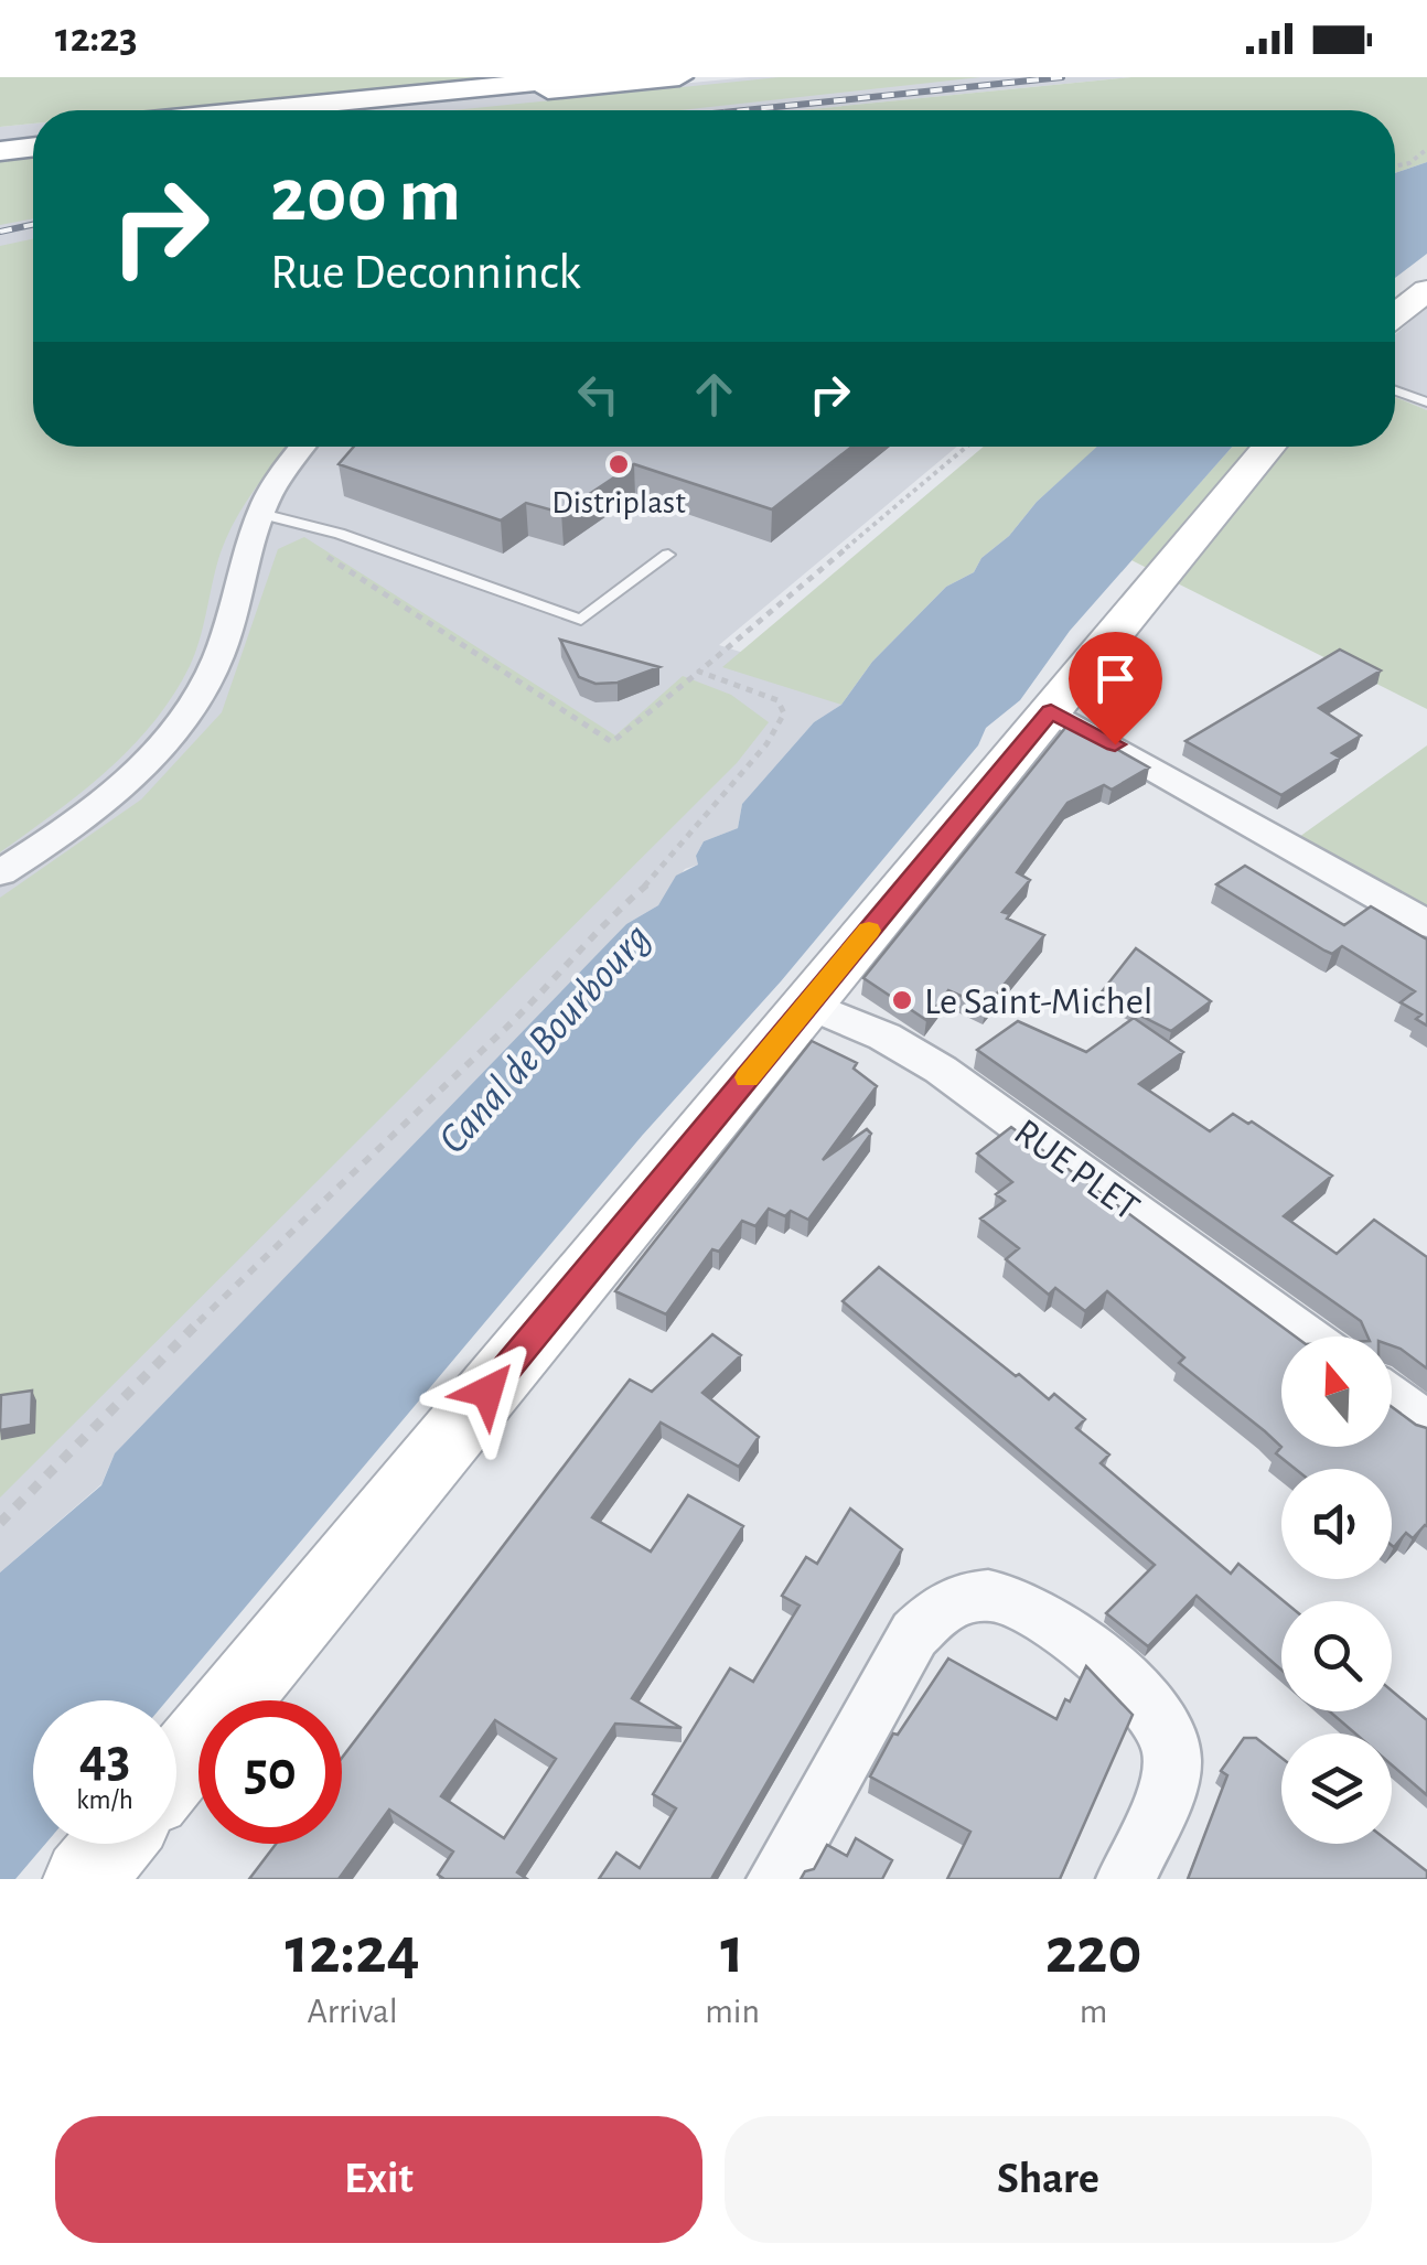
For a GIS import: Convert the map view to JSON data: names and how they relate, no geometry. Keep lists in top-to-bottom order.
{
  "streets": {
    "street": ["RUE PLET"]
  },
  "water": ["Canal de Bourbourg"],
  "places": ["Distriplast", "Le Saint-Michel"],
  "north": "top",
  "page": {
    "status": "12:23",
    "turn": ["200 m", "Rue Deconninck"],
    "speed": "43 km/h",
    "limit": "50",
    "eta": [
      "12:24",
      "Arrival",
      "1",
      "min",
      "220",
      "m"
    ],
    "buttons": ["Exit", "Share"]
  }
}
